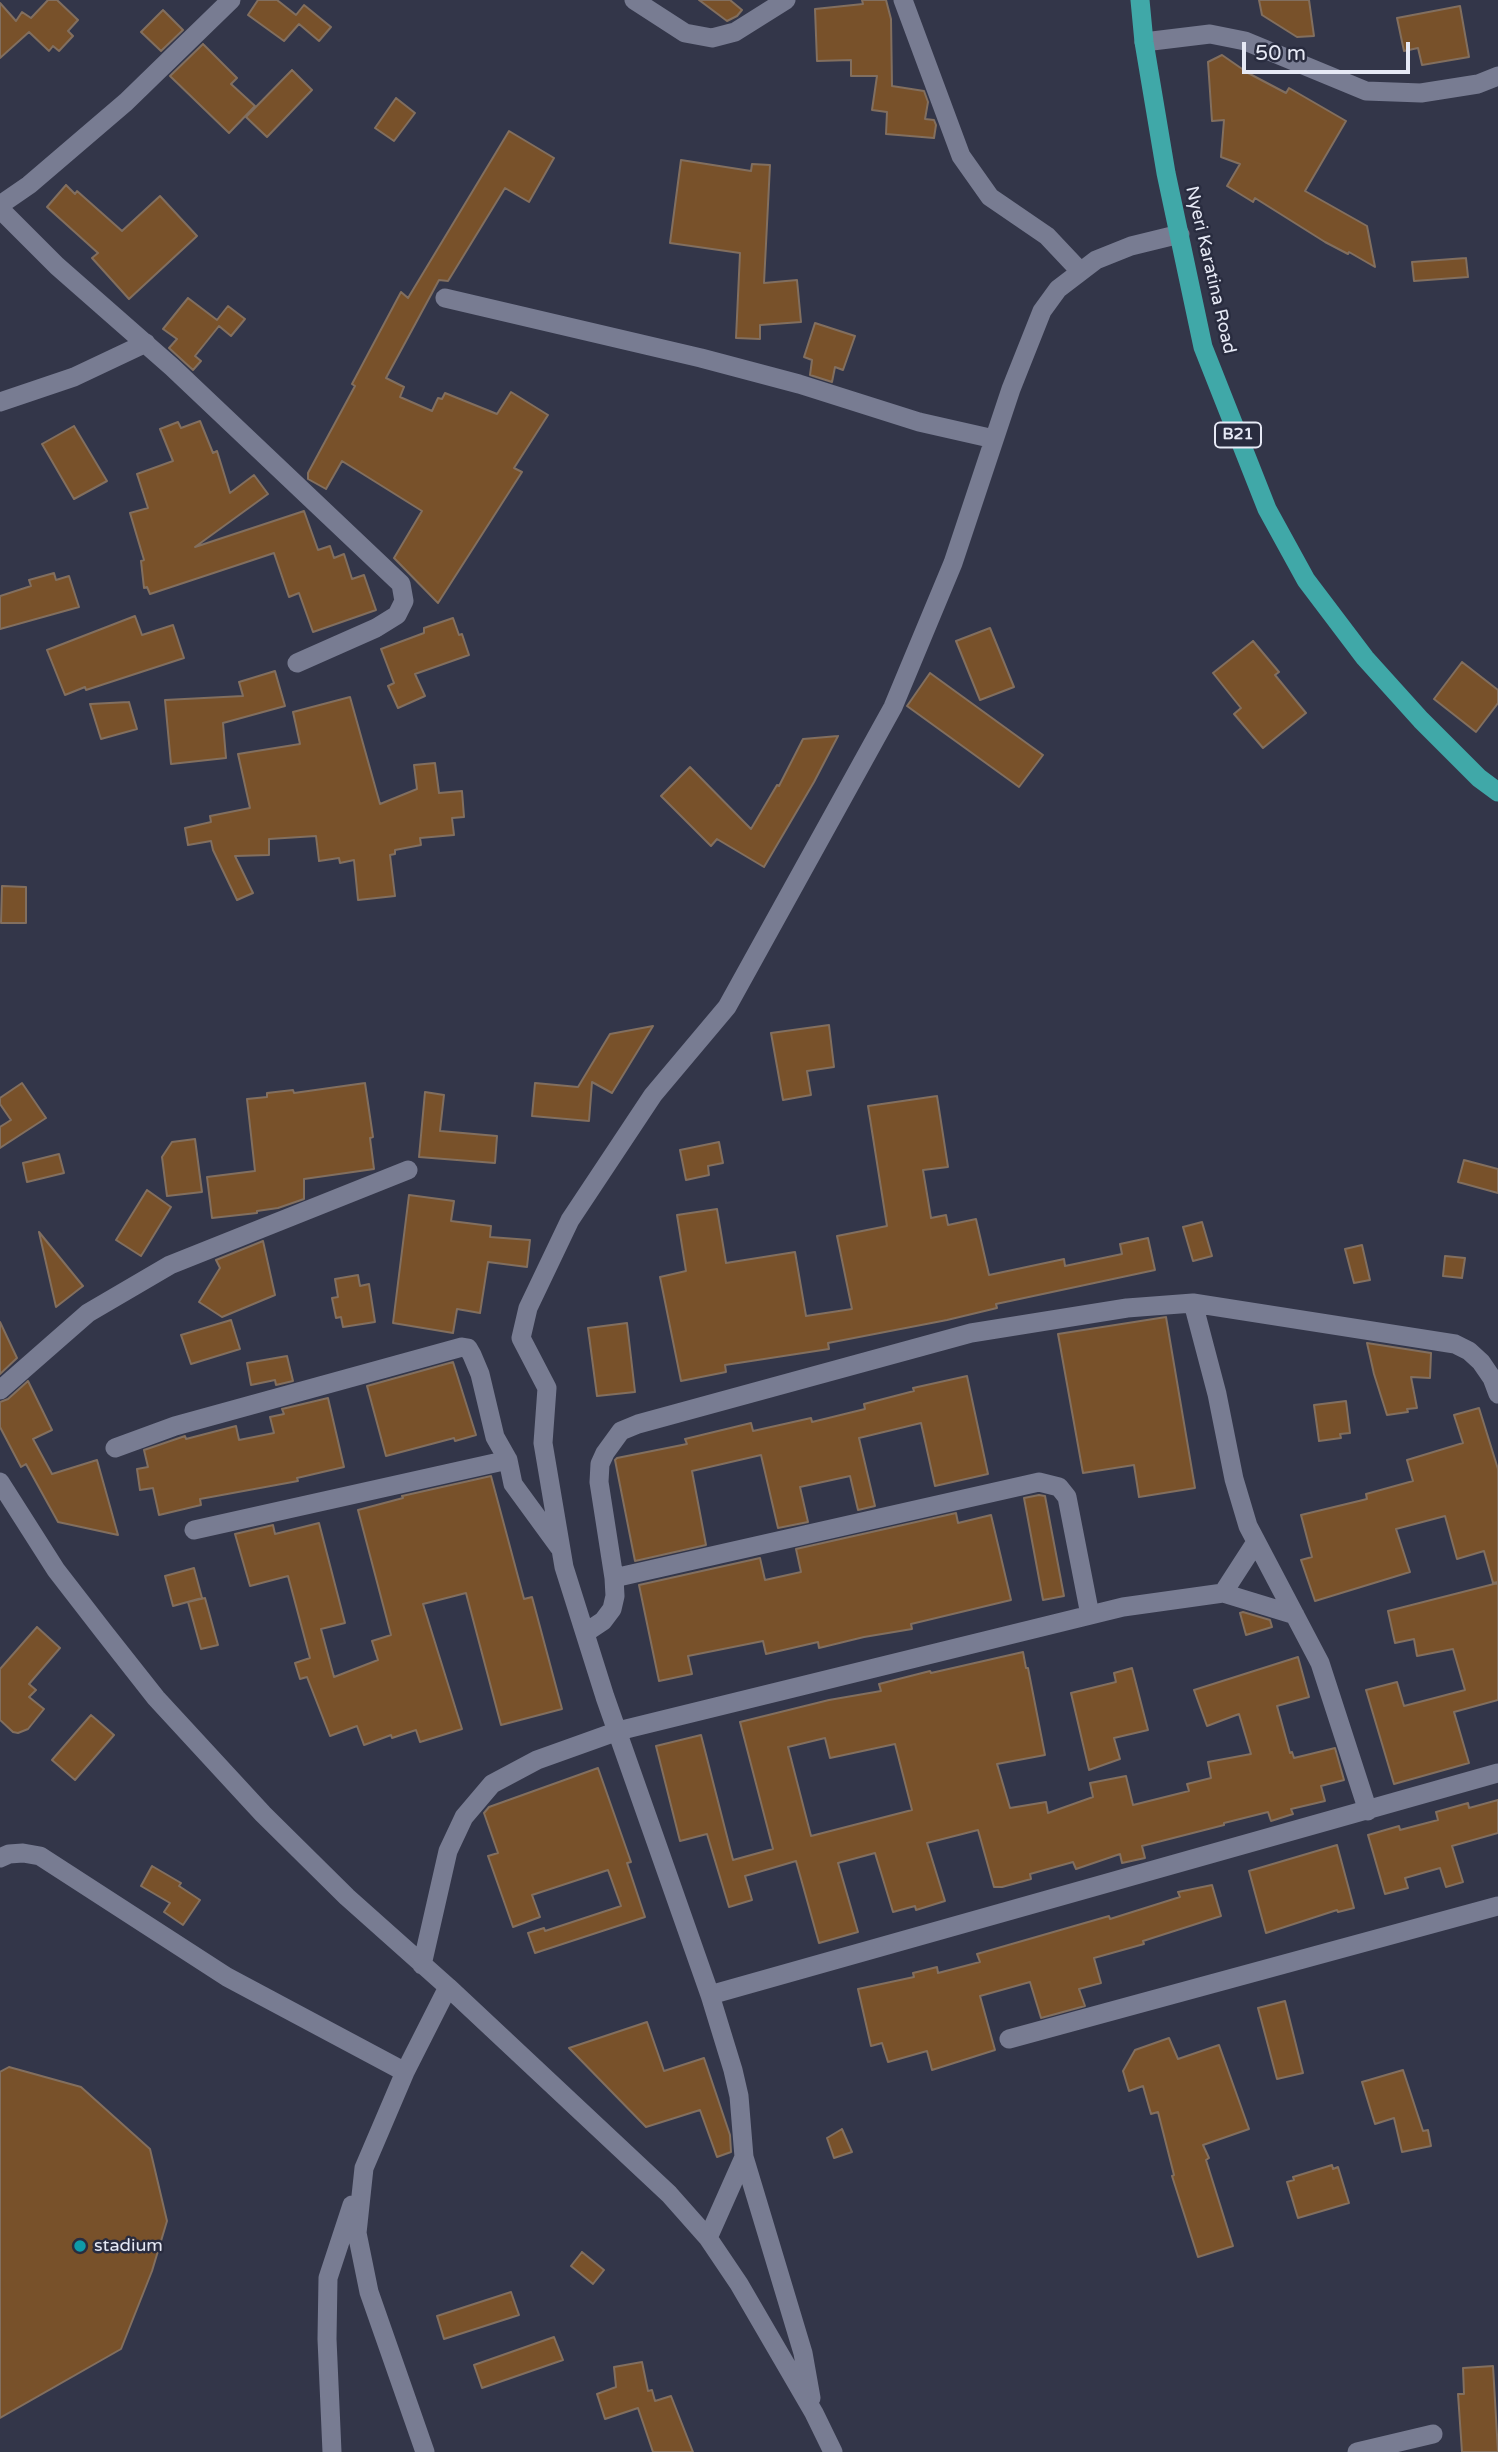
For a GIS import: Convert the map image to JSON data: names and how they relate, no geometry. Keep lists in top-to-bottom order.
{
  "streets": {
    "highway": ["Nyeri Karatina Road", "B21"]
  },
  "places": ["stadium"],
  "scale_bar": "50 m"
}
